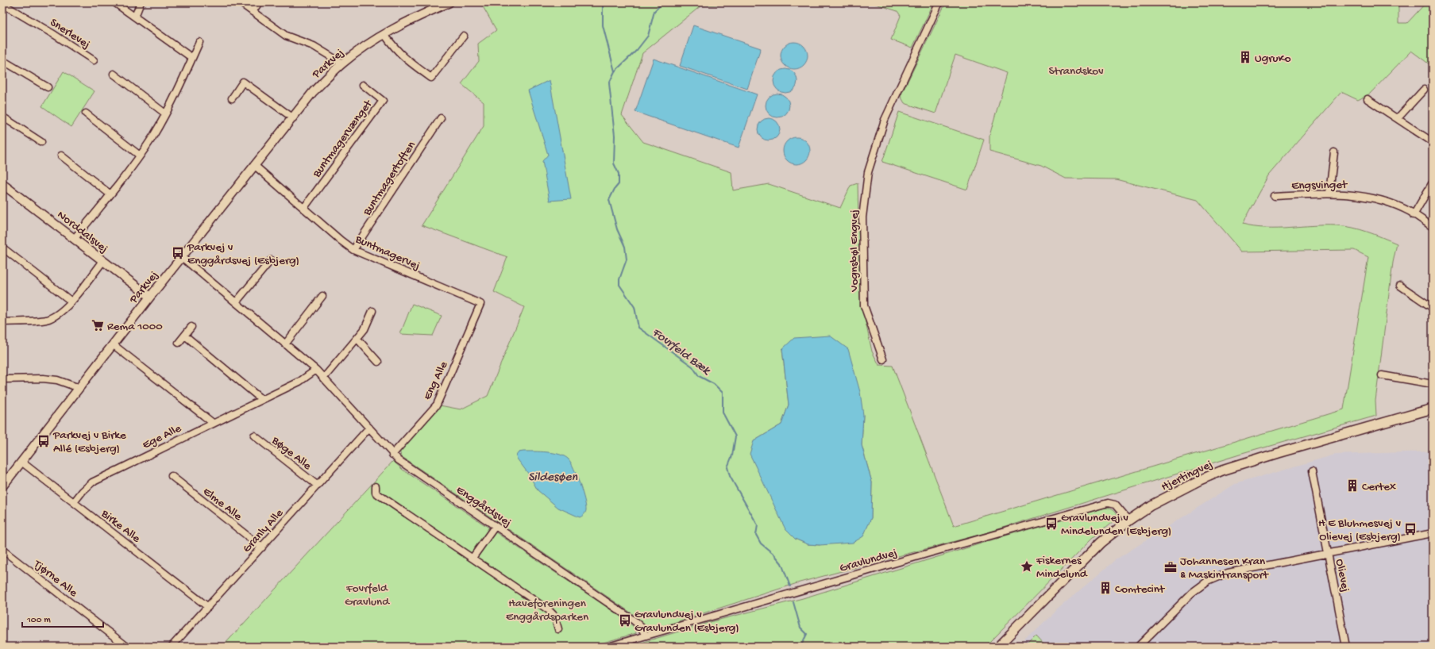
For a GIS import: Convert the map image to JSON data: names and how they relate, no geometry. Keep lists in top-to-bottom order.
{
  "streets": {
    "main road": ["Hjertingvej"],
    "street": [
      "Snerlevej",
      "Parkvej",
      "Buntmagervænget",
      "Buntmagertoften",
      "Engsvinget",
      "Norddalsvej",
      "Vognsbøl Engvej",
      "Buntmagervej",
      "Eng Alle",
      "Ege Alle",
      "Bøge Alle",
      "Elme Alle",
      "Enggårdsvej",
      "Birke Alle",
      "Granly Alle",
      "Gravlundvej",
      "Olievej",
      "Tjørne Alle"
    ]
  },
  "crossings": [
    ["Parkvej", "Norddalsvej"],
    ["Parkvej", "Buntmagervej"],
    ["Parkvej", "Enggårdsvej"],
    ["Parkvej", "Birke Alle"],
    ["Buntmagervænget", "Buntmagervej"],
    ["Buntmagertoften", "Buntmagervej"],
    ["Buntmagervej", "Eng Alle"],
    ["Eng Alle", "Enggårdsvej"],
    ["Ege Alle", "Enggårdsvej"],
    ["Ege Alle", "Birke Alle"],
    ["Bøge Alle", "Granly Alle"],
    ["Hjertingvej", "Gravlundvej"],
    ["Elme Alle", "Granly Alle"],
    ["Enggårdsvej", "Granly Alle"],
    ["Enggårdsvej", "Gravlundvej"],
    ["Birke Alle", "Granly Alle"]
  ],
  "water": ["Fovrfeld Bæk", "Sildesøen"],
  "parks": ["Strandskov", "Fovrfeld Gravlund", "Haveforeningen Enggårdsparken"],
  "places": {
    "building": ["UgruKo", "Certex", "Comtecint"],
    "bus stop": [
      "Parkvej v Enggårdsvej (Esbjerg)",
      "Parkvej v Birke Allé (Esbjerg)",
      "Gravlundvej v Mindelunden (Esbjerg)",
      "H E Bluhmesvej v Olievej (Esbjerg)",
      "Gravlundvej v Gravlunden (Esbjerg)"
    ],
    "supermarket": ["Rema 1000"],
    "place": ["Fiskernes Mindelund"],
    "office": ["Johannesen Kran & Maskintransport"]
  },
  "scale_bar": "100 m"
}
